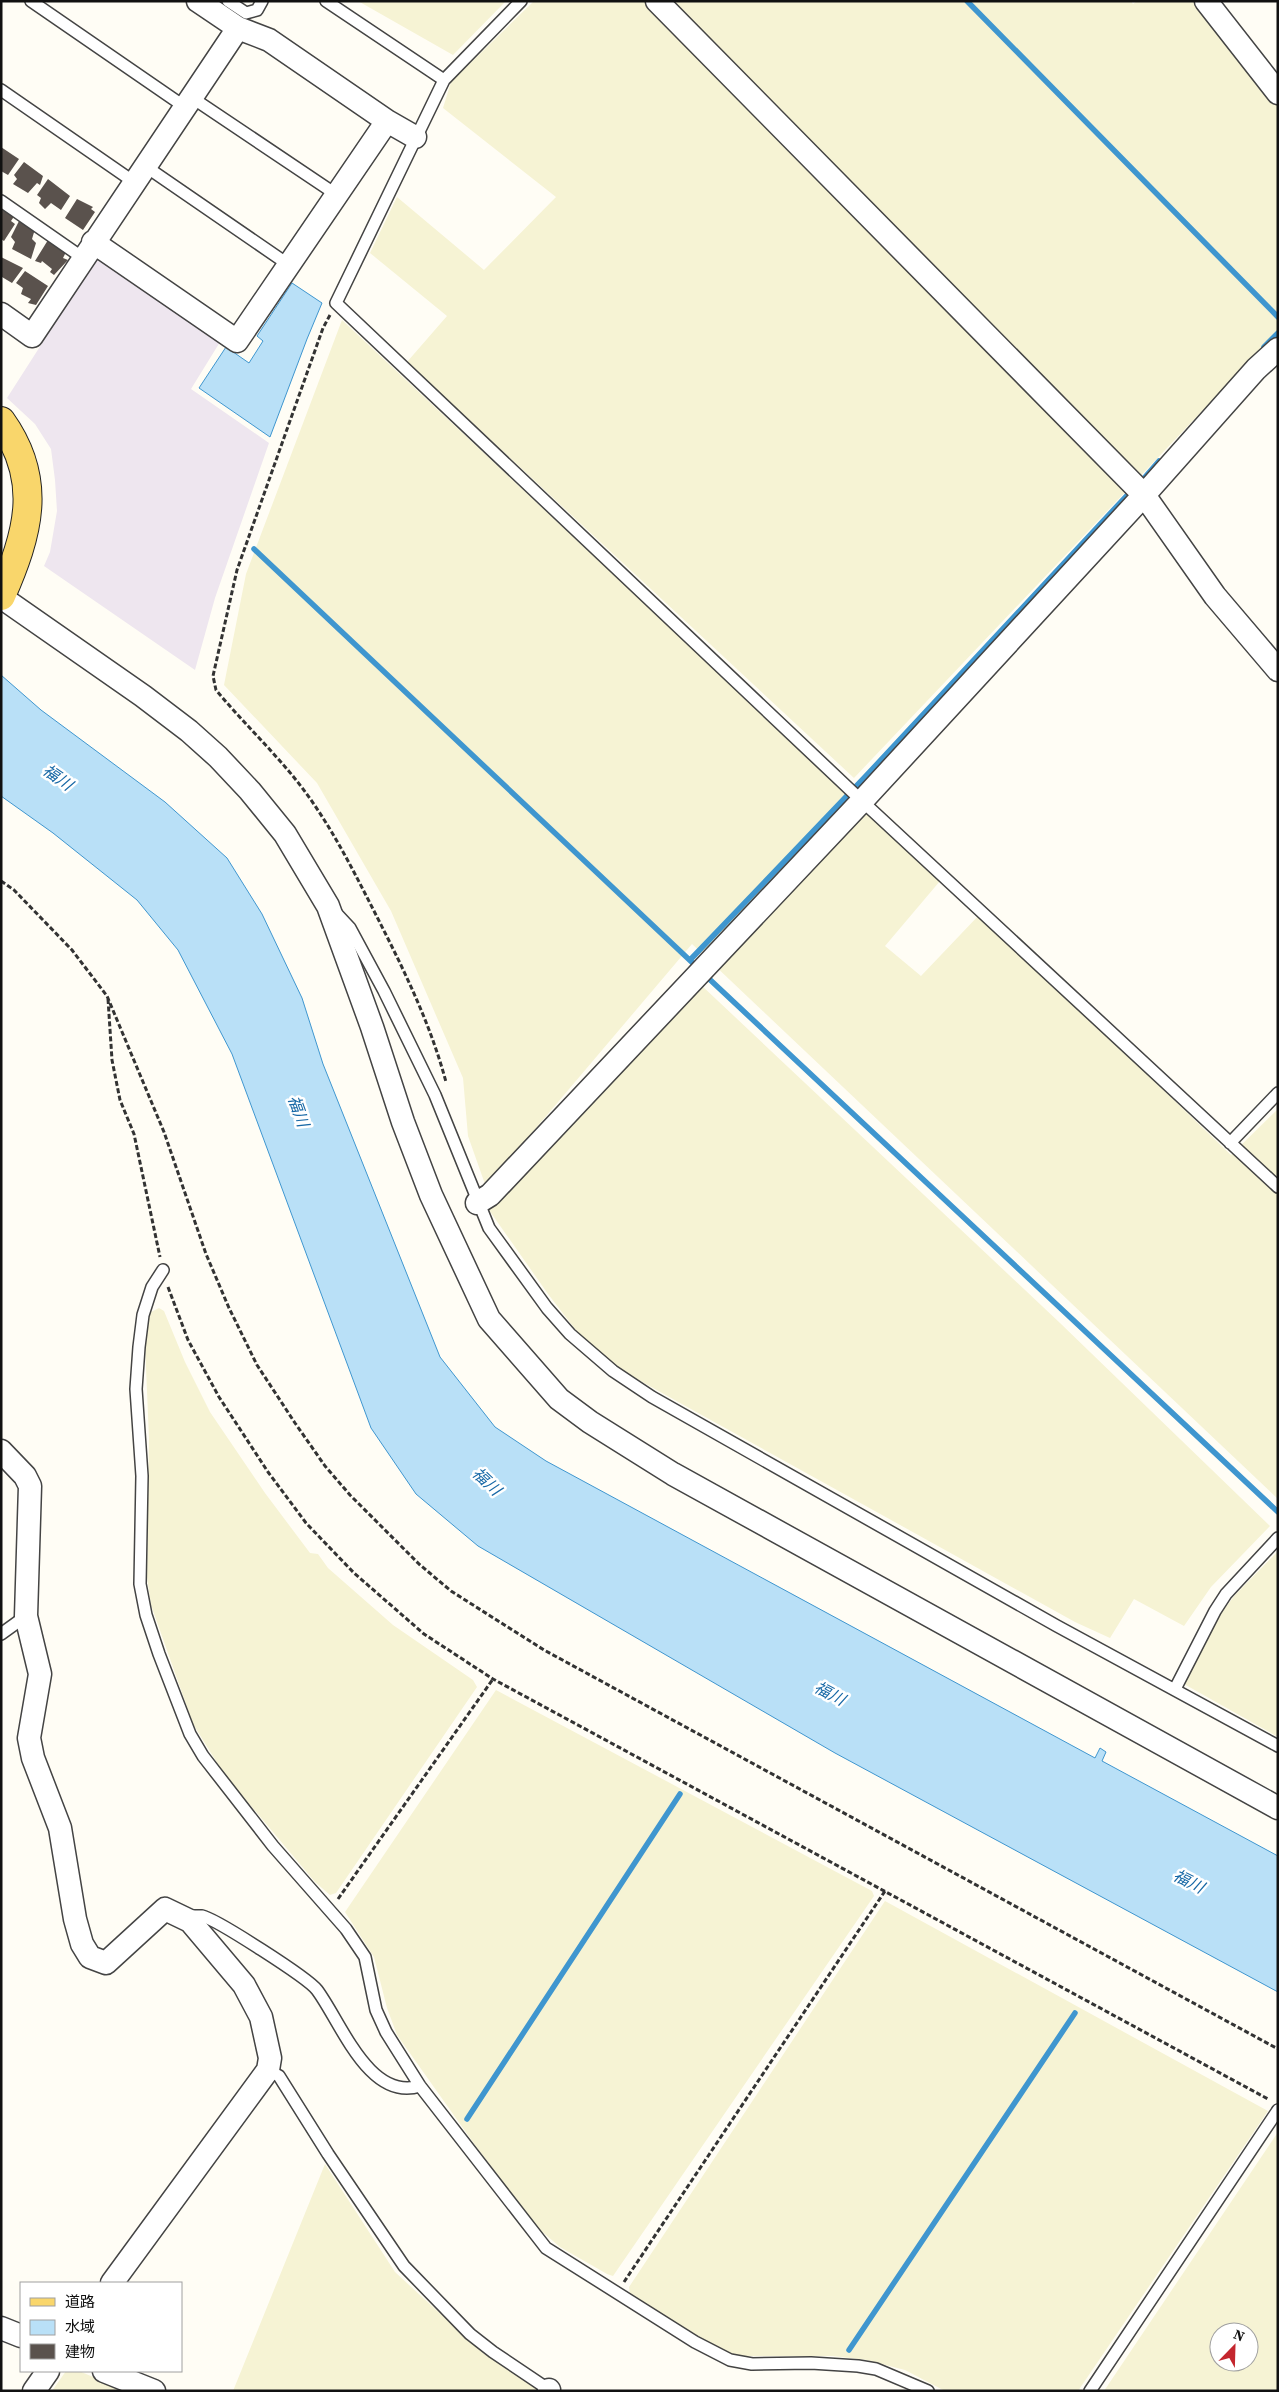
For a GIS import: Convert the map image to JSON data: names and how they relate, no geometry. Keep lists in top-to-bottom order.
{
  "water": ["福川"],
  "legend": ["道路", "水域", "建物"],
  "north": "top right"
}
